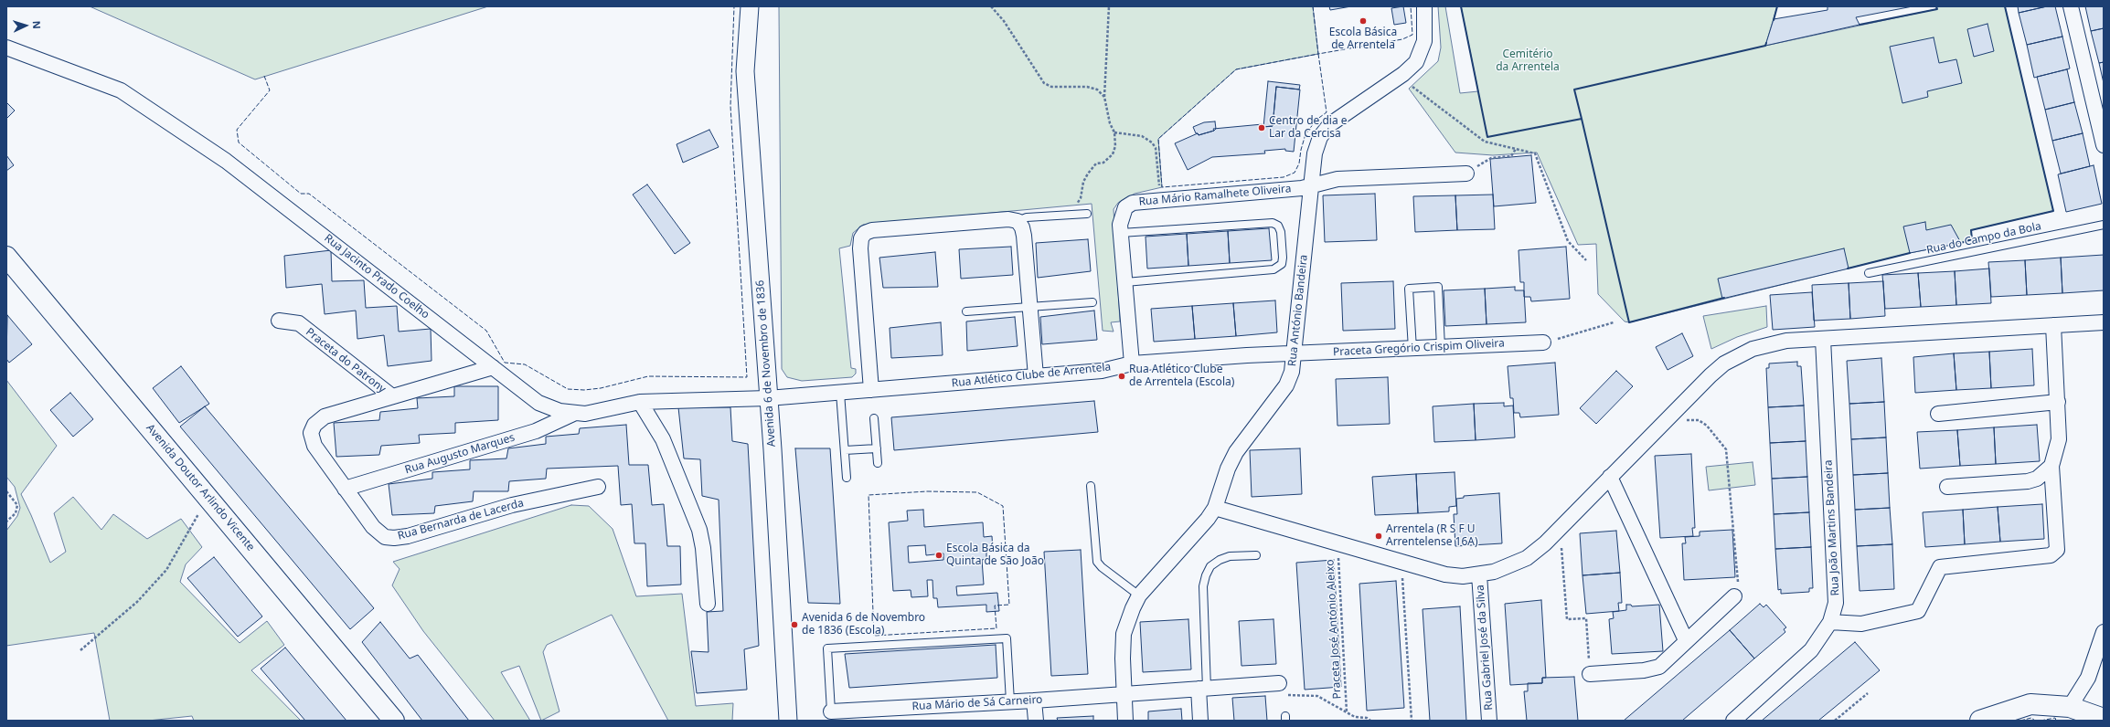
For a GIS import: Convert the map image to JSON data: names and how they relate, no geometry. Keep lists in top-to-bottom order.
{
  "streets": {
    "main road": ["Avenida Doutor Arlindo Vicente"],
    "street": [
      "Rua Mário Ramalhete Oliveira",
      "Rua Jacinto Prado Coelho",
      "Rua António Bandeira",
      "Praceta Gregório Crispim Oliveira",
      "Praceta do Patrony",
      "Avenida 6 de Novembro de 1836",
      "Rua Atlético Clube de Arrentela",
      "Rua Augusto Marques",
      "Rua Bernarda de Lacerda",
      "Rua João Martins Bandeira",
      "Rua Gabriel José da Silva",
      "Rua Mário de Sá Carneiro"
    ],
    "lane": ["Rua do Campo da Bola"],
    "path": ["Praceta José António Aleixo"]
  },
  "crossings": [
    ["Rua Mário Ramalhete Oliveira", "Rua António Bandeira"],
    ["Rua Mário Ramalhete Oliveira", "Rua Atlético Clube de Arrentela"],
    ["Rua Jacinto Prado Coelho", "Avenida 6 de Novembro de 1836"],
    ["Rua Jacinto Prado Coelho", "Rua Atlético Clube de Arrentela"],
    ["Rua Jacinto Prado Coelho", "Rua Augusto Marques"],
    ["Rua Jacinto Prado Coelho", "Rua Bernarda de Lacerda"],
    ["Rua António Bandeira", "Praceta Gregório Crispim Oliveira"],
    ["Rua António Bandeira", "Rua Atlético Clube de Arrentela"],
    ["Rua António Bandeira", "Rua Mário de Sá Carneiro"],
    ["Praceta Gregório Crispim Oliveira", "Rua Atlético Clube de Arrentela"],
    ["Praceta do Patrony", "Rua Bernarda de Lacerda"],
    ["Avenida 6 de Novembro de 1836", "Rua Atlético Clube de Arrentela"],
    ["Rua Augusto Marques", "Rua Bernarda de Lacerda"]
  ],
  "parks": ["Cemitério da Arrentela"],
  "places": [
    "Escola Básica de Arrentela",
    "Centro de dia e Lar da Cercisa",
    "Rua Atlético Clube de Arrentela (Escola)",
    "Arrentela (R S F U Arrentelense 16A)",
    "Escola Básica da Quinta de São João",
    "Avenida 6 de Novembro de 1836 (Escola)"
  ],
  "north": "right"
}
